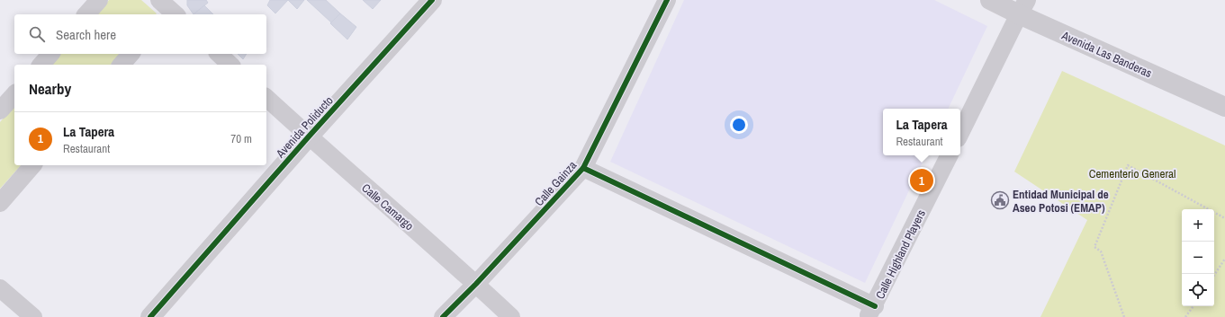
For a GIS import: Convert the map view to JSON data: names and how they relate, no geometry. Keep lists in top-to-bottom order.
{
  "streets": {
    "street": [
      "Avenida Las Banderas",
      "Avenida Poliducto",
      "Calle Gainza",
      "Calle Camargo",
      "Calle Highland Players"
    ]
  },
  "crossings": [
    ["Avenida Poliducto", "Calle Camargo"],
    ["Calle Gainza", "Calle Camargo"]
  ],
  "parks": ["Cementerio General"],
  "places": {
    "public building": ["Entidad Municipal de Aseo Potosi (EMAP)"]
  },
  "page": {
    "search": "Search here",
    "heading": "Nearby",
    "popup": ["La Tapera", "Restaurant"],
    "list": [
      {
        "mark": "1",
        "name": "La Tapera",
        "note": "Restaurant",
        "value": "70 m"
      }
    ],
    "pins": "1",
    "map_buttons": ["+", "−"]
  }
}
